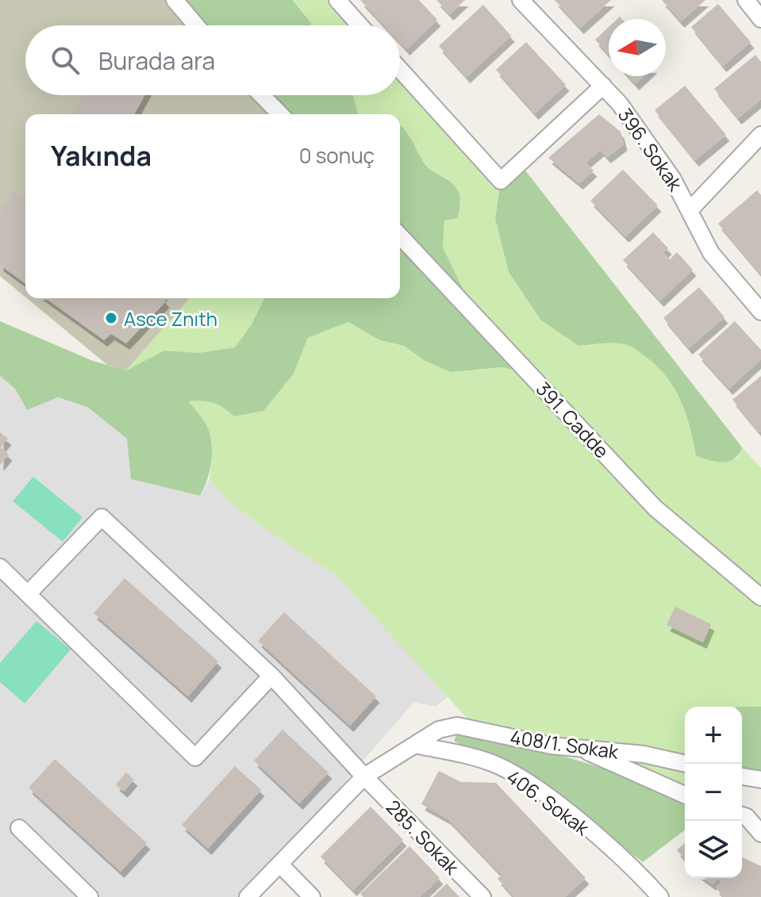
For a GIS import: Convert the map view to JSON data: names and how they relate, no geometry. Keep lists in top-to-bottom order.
{
  "streets": {
    "street": [
      "396. Sokak",
      "391. Cadde",
      "408/1. Sokak",
      "406. Sokak",
      "285. Sokak"
    ]
  },
  "crossings": [
    ["408/1. Sokak", "406. Sokak"]
  ],
  "places": ["Asce Znıth"],
  "north": "left",
  "page": {
    "search": "Burada ara",
    "heading": ["Yakında", "0 sonuç"],
    "map_buttons": ["+", "−"]
  }
}
